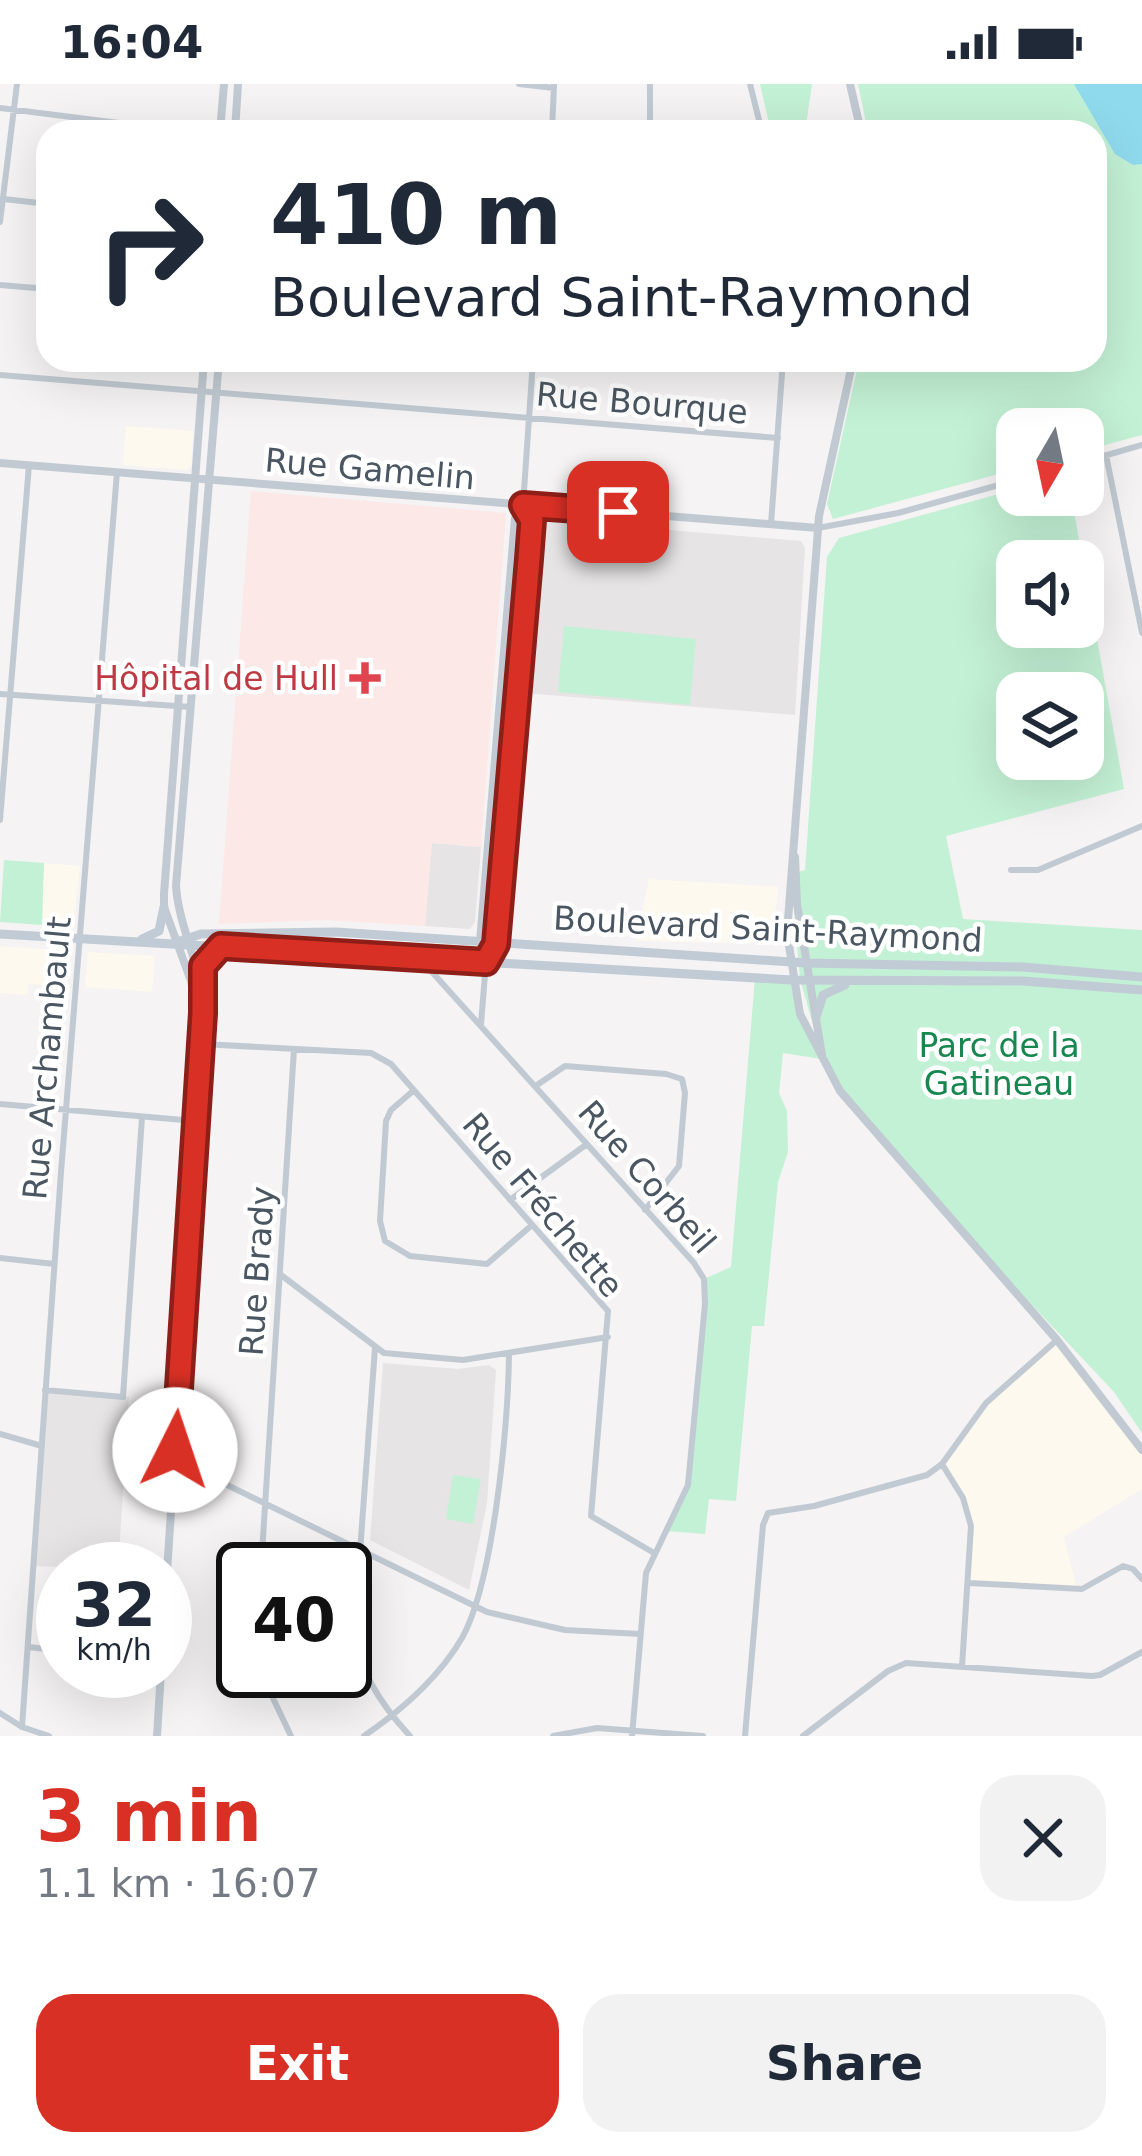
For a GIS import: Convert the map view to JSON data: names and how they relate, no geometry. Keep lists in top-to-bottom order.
{
  "streets": {
    "main road": ["Boulevard Saint-Raymond"],
    "street": [
      "Rue Bourque",
      "Rue Gamelin",
      "Rue Archambault",
      "Rue Corbeil",
      "Rue Fréchette",
      "Rue Brady"
    ]
  },
  "crossings": [
    ["Rue Gamelin", "Rue Archambault"],
    ["Boulevard Saint-Raymond", "Rue Archambault"],
    ["Rue Corbeil", "Rue Fréchette"],
    ["Rue Fréchette", "Rue Brady"]
  ],
  "parks": ["Parc de la Gatineau"],
  "places": {
    "health": ["Hôpital de Hull"]
  },
  "north": "bottom",
  "page": {
    "status": "16:04",
    "turn": ["410 m", "Boulevard Saint-Raymond"],
    "speed": "32 km/h",
    "limit": "40",
    "heading": ["3 min", "1.1 km · 16:07"],
    "buttons": ["Exit", "Share"]
  }
}
